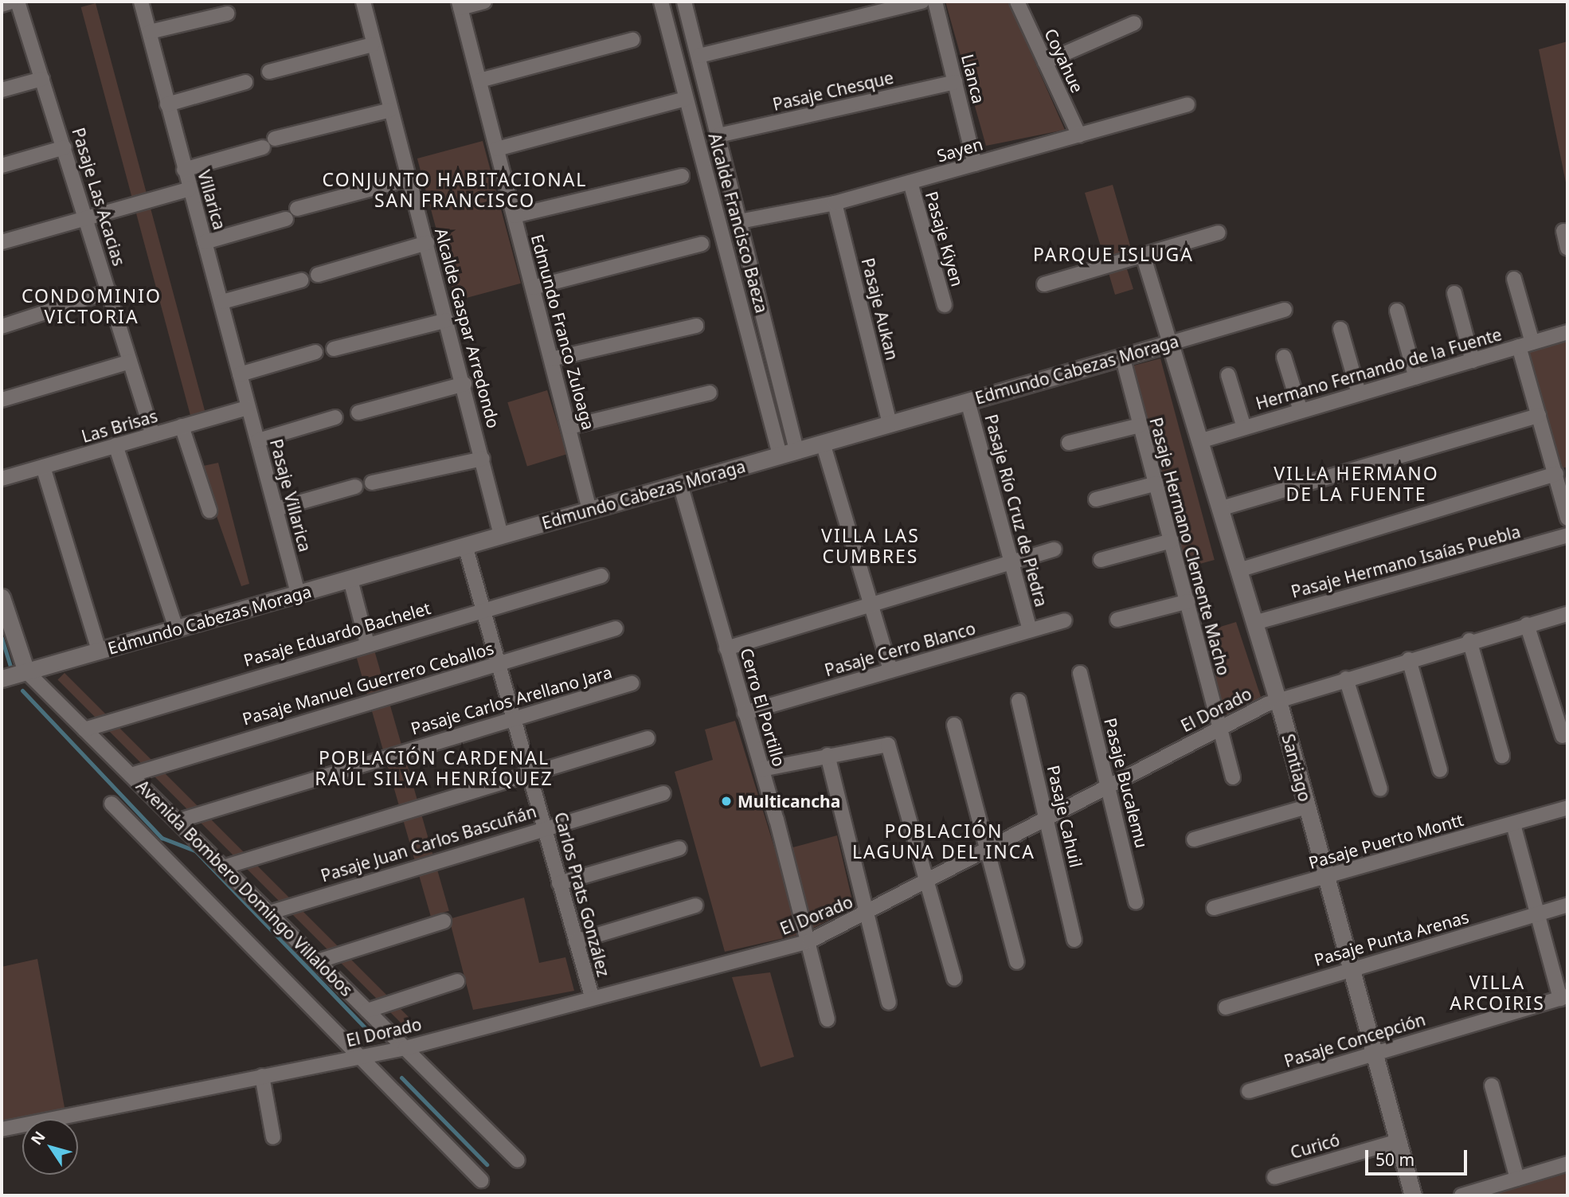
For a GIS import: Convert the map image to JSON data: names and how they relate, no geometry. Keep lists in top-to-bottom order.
{
  "streets": {
    "street": [
      "Coyahue",
      "Llanca",
      "Pasaje Chesque",
      "Sayen",
      "Pasaje Las Acacias",
      "Villarica",
      "Alcalde Francisco Baeza",
      "Pasaje Kiyen",
      "Pasaje Aukan",
      "Alcalde Gaspar Arredondo",
      "Edmundo Franco Zuloaga",
      "Hermano Fernando de la Fuente",
      "Edmundo Cabezas Moraga",
      "Las Brisas",
      "Pasaje Villarica",
      "Pasaje Río Cruz de Piedra",
      "Pasaje Hermano Clemente Macho",
      "Pasaje Hermano Isaías Puebla",
      "Pasaje Eduardo Bachelet",
      "Pasaje Cerro Blanco",
      "Pasaje Manuel Guerrero Ceballos",
      "Pasaje Carlos Arellano Jara",
      "Cerro El Portillo",
      "El Dorado",
      "Santiago",
      "Pasaje Bucalemu",
      "Pasaje Cahuil",
      "Pasaje Puerto Montt",
      "Pasaje Juan Carlos Bascuñán",
      "Avenida Bombero Domingo Villalobos",
      "Carlos Prats González",
      "Pasaje Punta Arenas",
      "Pasaje Concepción",
      "Curicó"
    ]
  },
  "crossings": [
    ["Coyahue", "Sayen"],
    ["Llanca", "Pasaje Chesque"],
    ["Llanca", "Sayen"],
    ["Pasaje Chesque", "Alcalde Francisco Baeza"],
    ["Sayen", "Alcalde Francisco Baeza"],
    ["Sayen", "Pasaje Kiyen"],
    ["Sayen", "Pasaje Aukan"],
    ["Pasaje Las Acacias", "Las Brisas"],
    ["Villarica", "Las Brisas"],
    ["Villarica", "Pasaje Villarica"],
    ["Alcalde Francisco Baeza", "Edmundo Cabezas Moraga"],
    ["Pasaje Aukan", "Edmundo Cabezas Moraga"],
    ["Alcalde Gaspar Arredondo", "Edmundo Cabezas Moraga"],
    ["Edmundo Franco Zuloaga", "Edmundo Cabezas Moraga"],
    ["Hermano Fernando de la Fuente", "Santiago"],
    ["Edmundo Cabezas Moraga", "Pasaje Villarica"],
    ["Edmundo Cabezas Moraga", "Pasaje Río Cruz de Piedra"],
    ["Edmundo Cabezas Moraga", "Pasaje Hermano Clemente Macho"],
    ["Edmundo Cabezas Moraga", "Cerro El Portillo"],
    ["Edmundo Cabezas Moraga", "Santiago"],
    ["Edmundo Cabezas Moraga", "Avenida Bombero Domingo Villalobos"],
    ["Edmundo Cabezas Moraga", "Carlos Prats González"],
    ["Las Brisas", "Pasaje Villarica"],
    ["Pasaje Río Cruz de Piedra", "Pasaje Cerro Blanco"],
    ["Pasaje Hermano Clemente Macho", "El Dorado"],
    ["Pasaje Hermano Isaías Puebla", "Santiago"],
    ["Pasaje Eduardo Bachelet", "Avenida Bombero Domingo Villalobos"],
    ["Pasaje Eduardo Bachelet", "Carlos Prats González"],
    ["Pasaje Cerro Blanco", "Cerro El Portillo"],
    ["Pasaje Manuel Guerrero Ceballos", "Avenida Bombero Domingo Villalobos"],
    ["Pasaje Manuel Guerrero Ceballos", "Carlos Prats González"],
    ["Pasaje Carlos Arellano Jara", "Avenida Bombero Domingo Villalobos"],
    ["Pasaje Carlos Arellano Jara", "Carlos Prats González"],
    ["Cerro El Portillo", "El Dorado"],
    ["El Dorado", "Santiago"],
    ["El Dorado", "Pasaje Bucalemu"],
    ["El Dorado", "Pasaje Cahuil"],
    ["El Dorado", "Avenida Bombero Domingo Villalobos"],
    ["El Dorado", "Carlos Prats González"],
    ["Santiago", "Pasaje Puerto Montt"],
    ["Santiago", "Pasaje Punta Arenas"],
    ["Santiago", "Pasaje Concepción"],
    ["Santiago", "Curicó"],
    ["Pasaje Juan Carlos Bascuñán", "Avenida Bombero Domingo Villalobos"],
    ["Pasaje Juan Carlos Bascuñán", "Carlos Prats González"]
  ],
  "districts": [
    "CONJUNTO HABITACIONAL SAN FRANCISCO",
    "PARQUE ISLUGA",
    "CONDOMINIO VICTORIA",
    "VILLA HERMANO DE LA FUENTE",
    "VILLA LAS CUMBRES",
    "POBLACIÓN CARDENAL RAÚL SILVA HENRÍQUEZ",
    "POBLACIÓN LAGUNA DEL INCA",
    "VILLA ARCOIRIS"
  ],
  "places": ["Multicancha"],
  "scale_bar": "50 m",
  "north": "top left"
}
